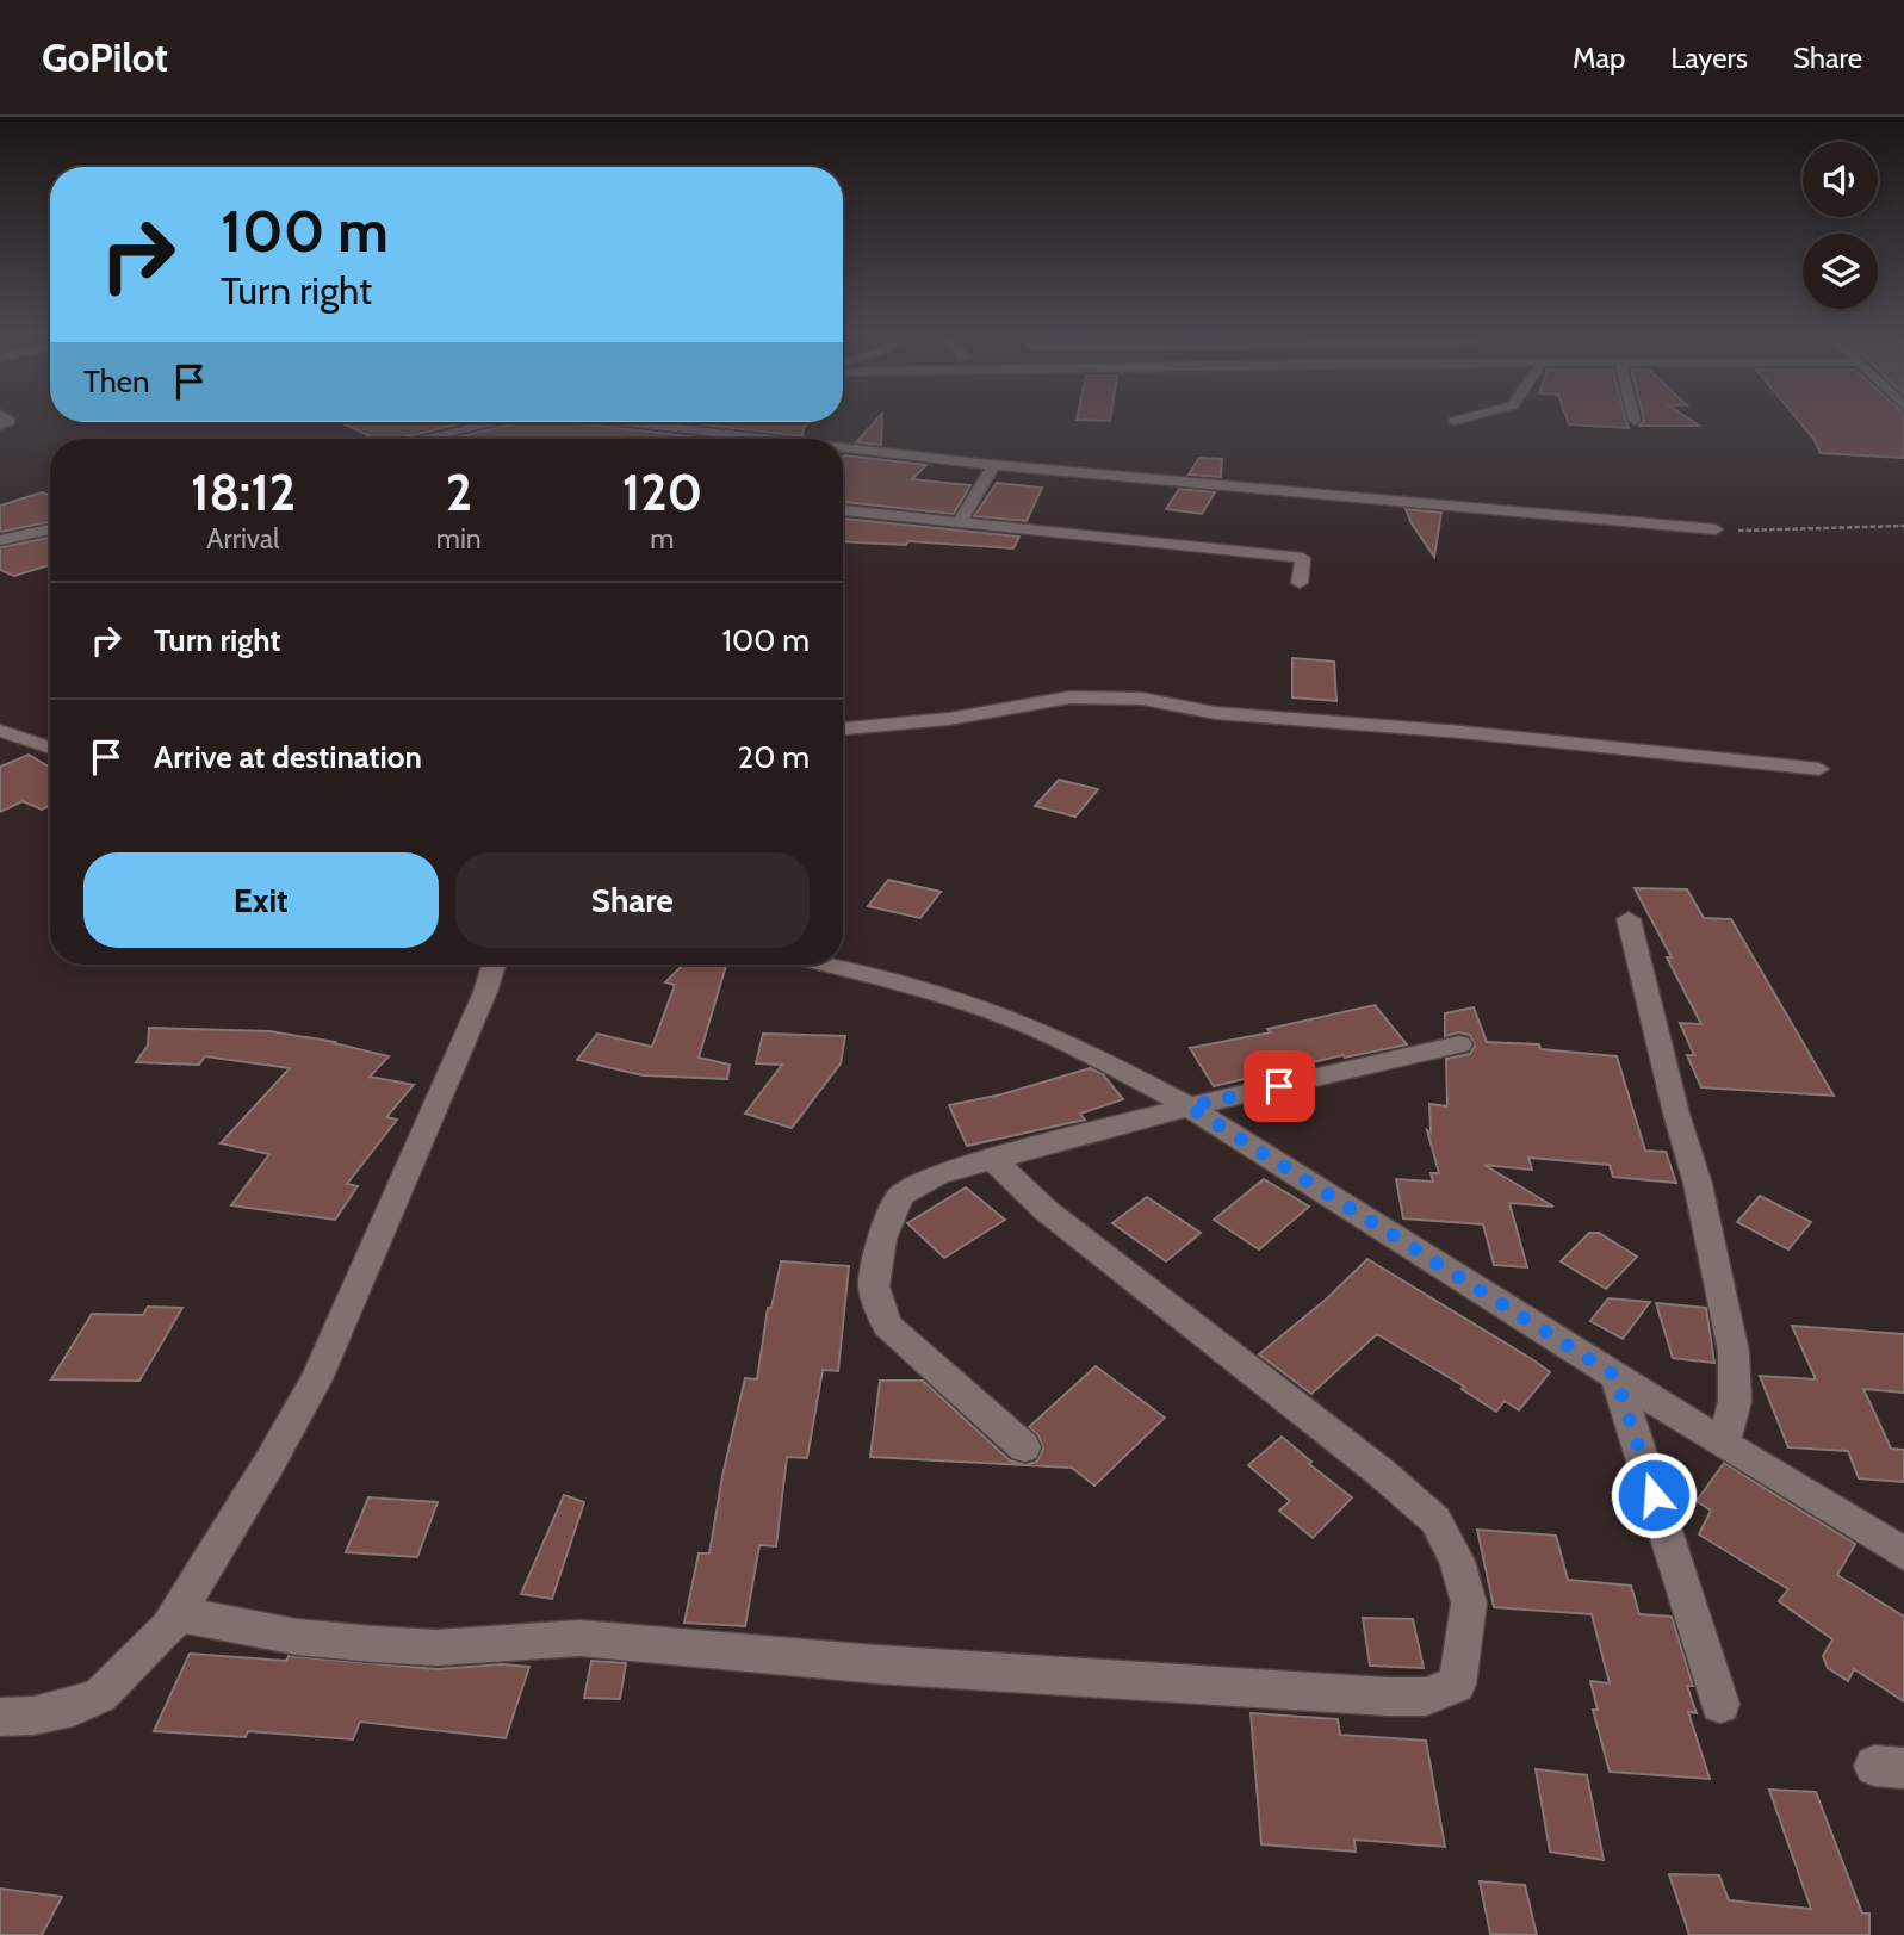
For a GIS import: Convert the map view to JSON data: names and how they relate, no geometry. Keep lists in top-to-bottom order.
{
  "page": {
    "header": "GoPilot",
    "nav": ["Map", "Layers", "Share"],
    "turn": ["100 m", "Turn right"],
    "then": "Then",
    "eta": [
      "18:12",
      "Arrival",
      "2",
      "min",
      "120",
      "m"
    ],
    "list": [
      {
        "name": "Turn right",
        "value": "100 m"
      },
      {
        "name": "Arrive at destination",
        "value": "20 m"
      }
    ],
    "buttons": ["Exit", "Share"]
  }
}
